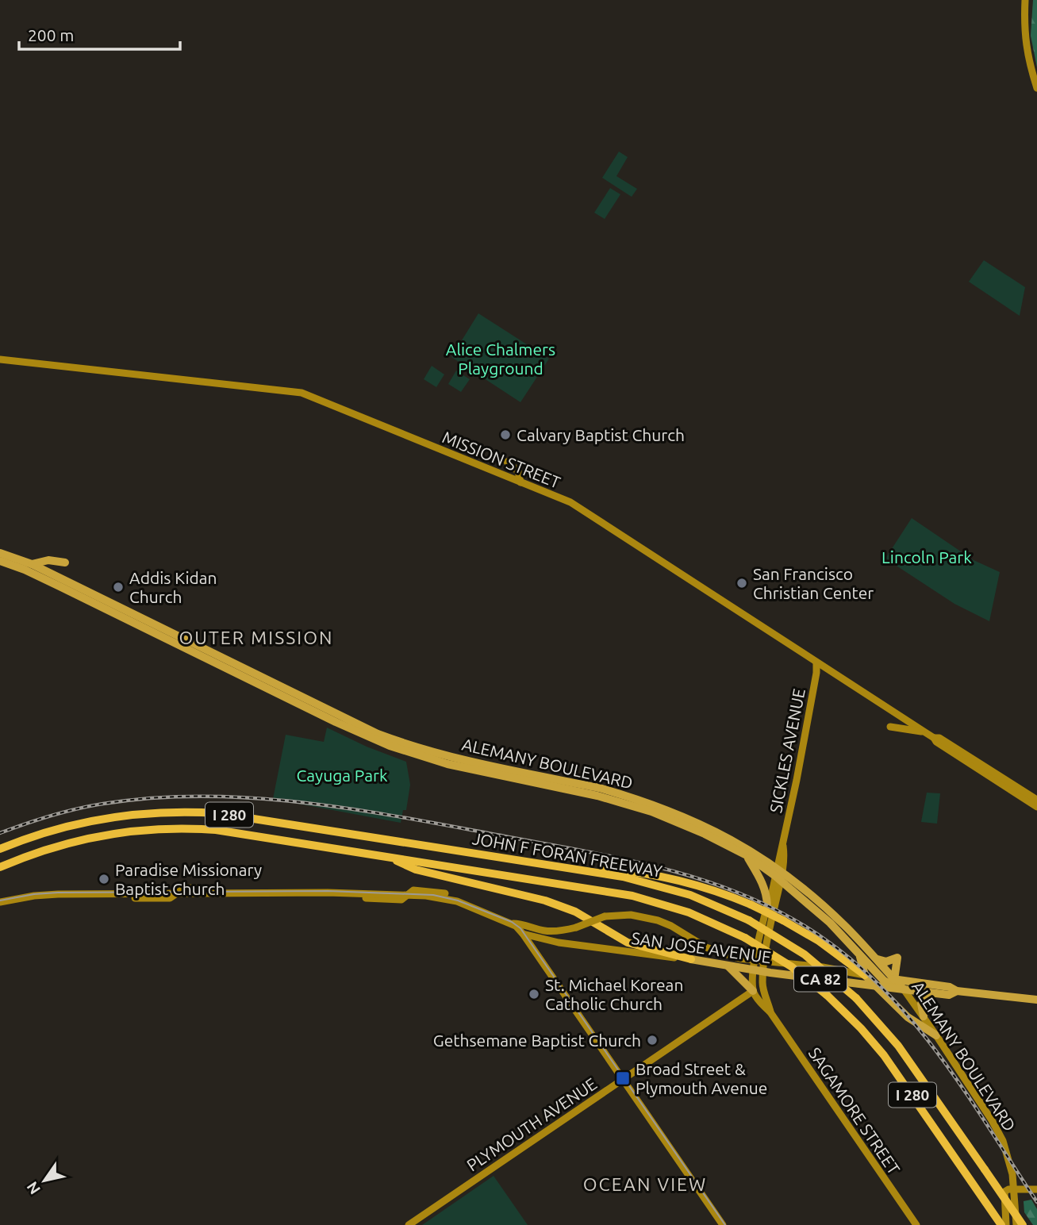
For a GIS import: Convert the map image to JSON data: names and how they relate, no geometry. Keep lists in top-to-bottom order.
{
  "streets": {
    "highway": ["I 280", "JOHN F FORAN FREEWAY"],
    "main road": [
      "MISSION STREET",
      "SICKLES AVENUE",
      "ALEMANY BOULEVARD",
      "SAN JOSE AVENUE",
      "CA 82",
      "SAGAMORE STREET",
      "PLYMOUTH AVENUE"
    ]
  },
  "crossings": [
    ["MISSION STREET", "SICKLES AVENUE"],
    ["SICKLES AVENUE", "ALEMANY BOULEVARD"],
    ["SICKLES AVENUE", "SAN JOSE AVENUE"],
    ["SICKLES AVENUE", "SAGAMORE STREET"],
    ["ALEMANY BOULEVARD", "SAN JOSE AVENUE"],
    ["SAN JOSE AVENUE", "SAGAMORE STREET"],
    ["SAGAMORE STREET", "PLYMOUTH AVENUE"]
  ],
  "districts": ["OUTER MISSION", "OCEAN VIEW"],
  "parks": ["Alice Chalmers Playground", "Lincoln Park", "Cayuga Park"],
  "places": {
    "other": [
      "Calvary Baptist Church",
      "San Francisco Christian Center",
      "Addis Kidan Church",
      "Paradise Missionary Baptist Church",
      "St. Michael Korean Catholic Church",
      "Gethsemane Baptist Church"
    ],
    "transit": ["Broad Street & Plymouth Avenue"]
  },
  "scale_bar": "200 m",
  "north": "bottom left"
}
